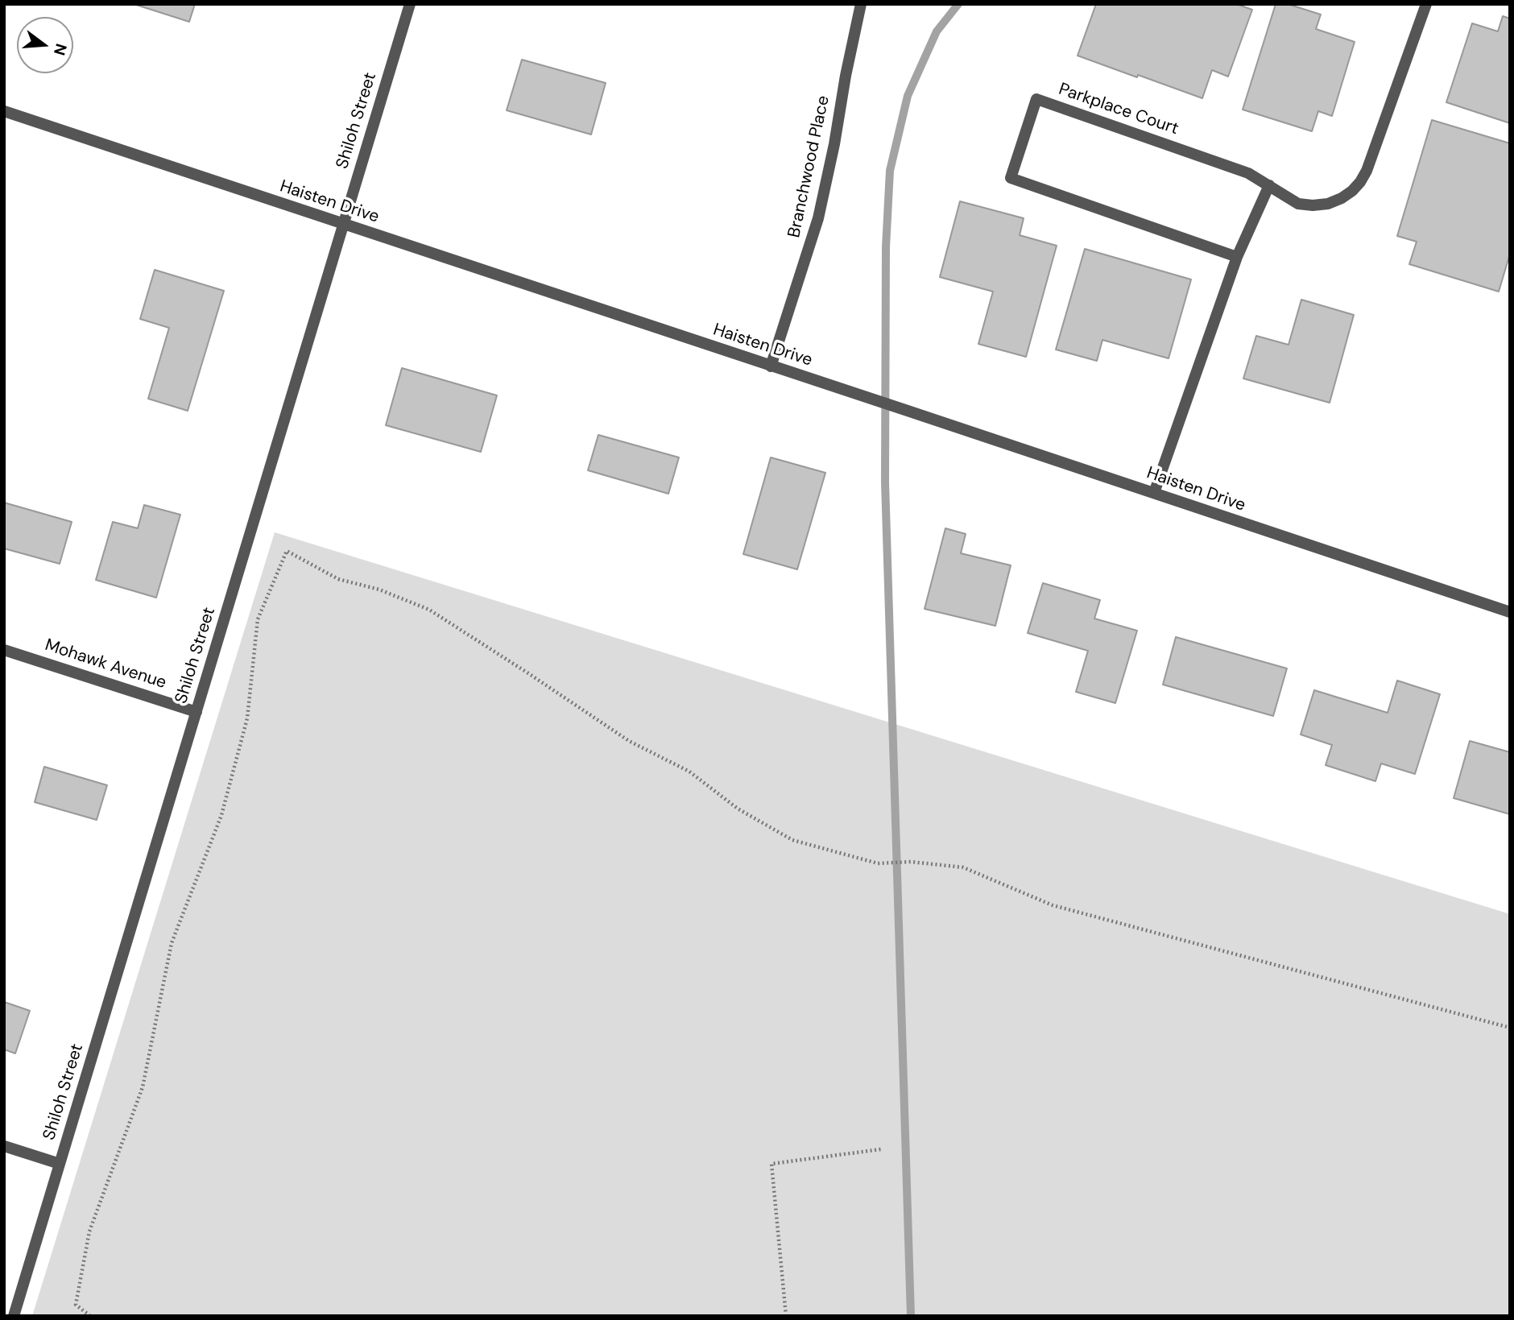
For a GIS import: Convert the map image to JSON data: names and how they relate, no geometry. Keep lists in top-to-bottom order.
{
  "streets": {
    "street": [
      "Parkplace Court",
      "Shiloh Street",
      "Branchwood Place",
      "Haisten Drive",
      "Mohawk Avenue"
    ]
  },
  "crossings": [
    ["Shiloh Street", "Haisten Drive"],
    ["Shiloh Street", "Mohawk Avenue"],
    ["Branchwood Place", "Haisten Drive"]
  ],
  "north": "right"
}
